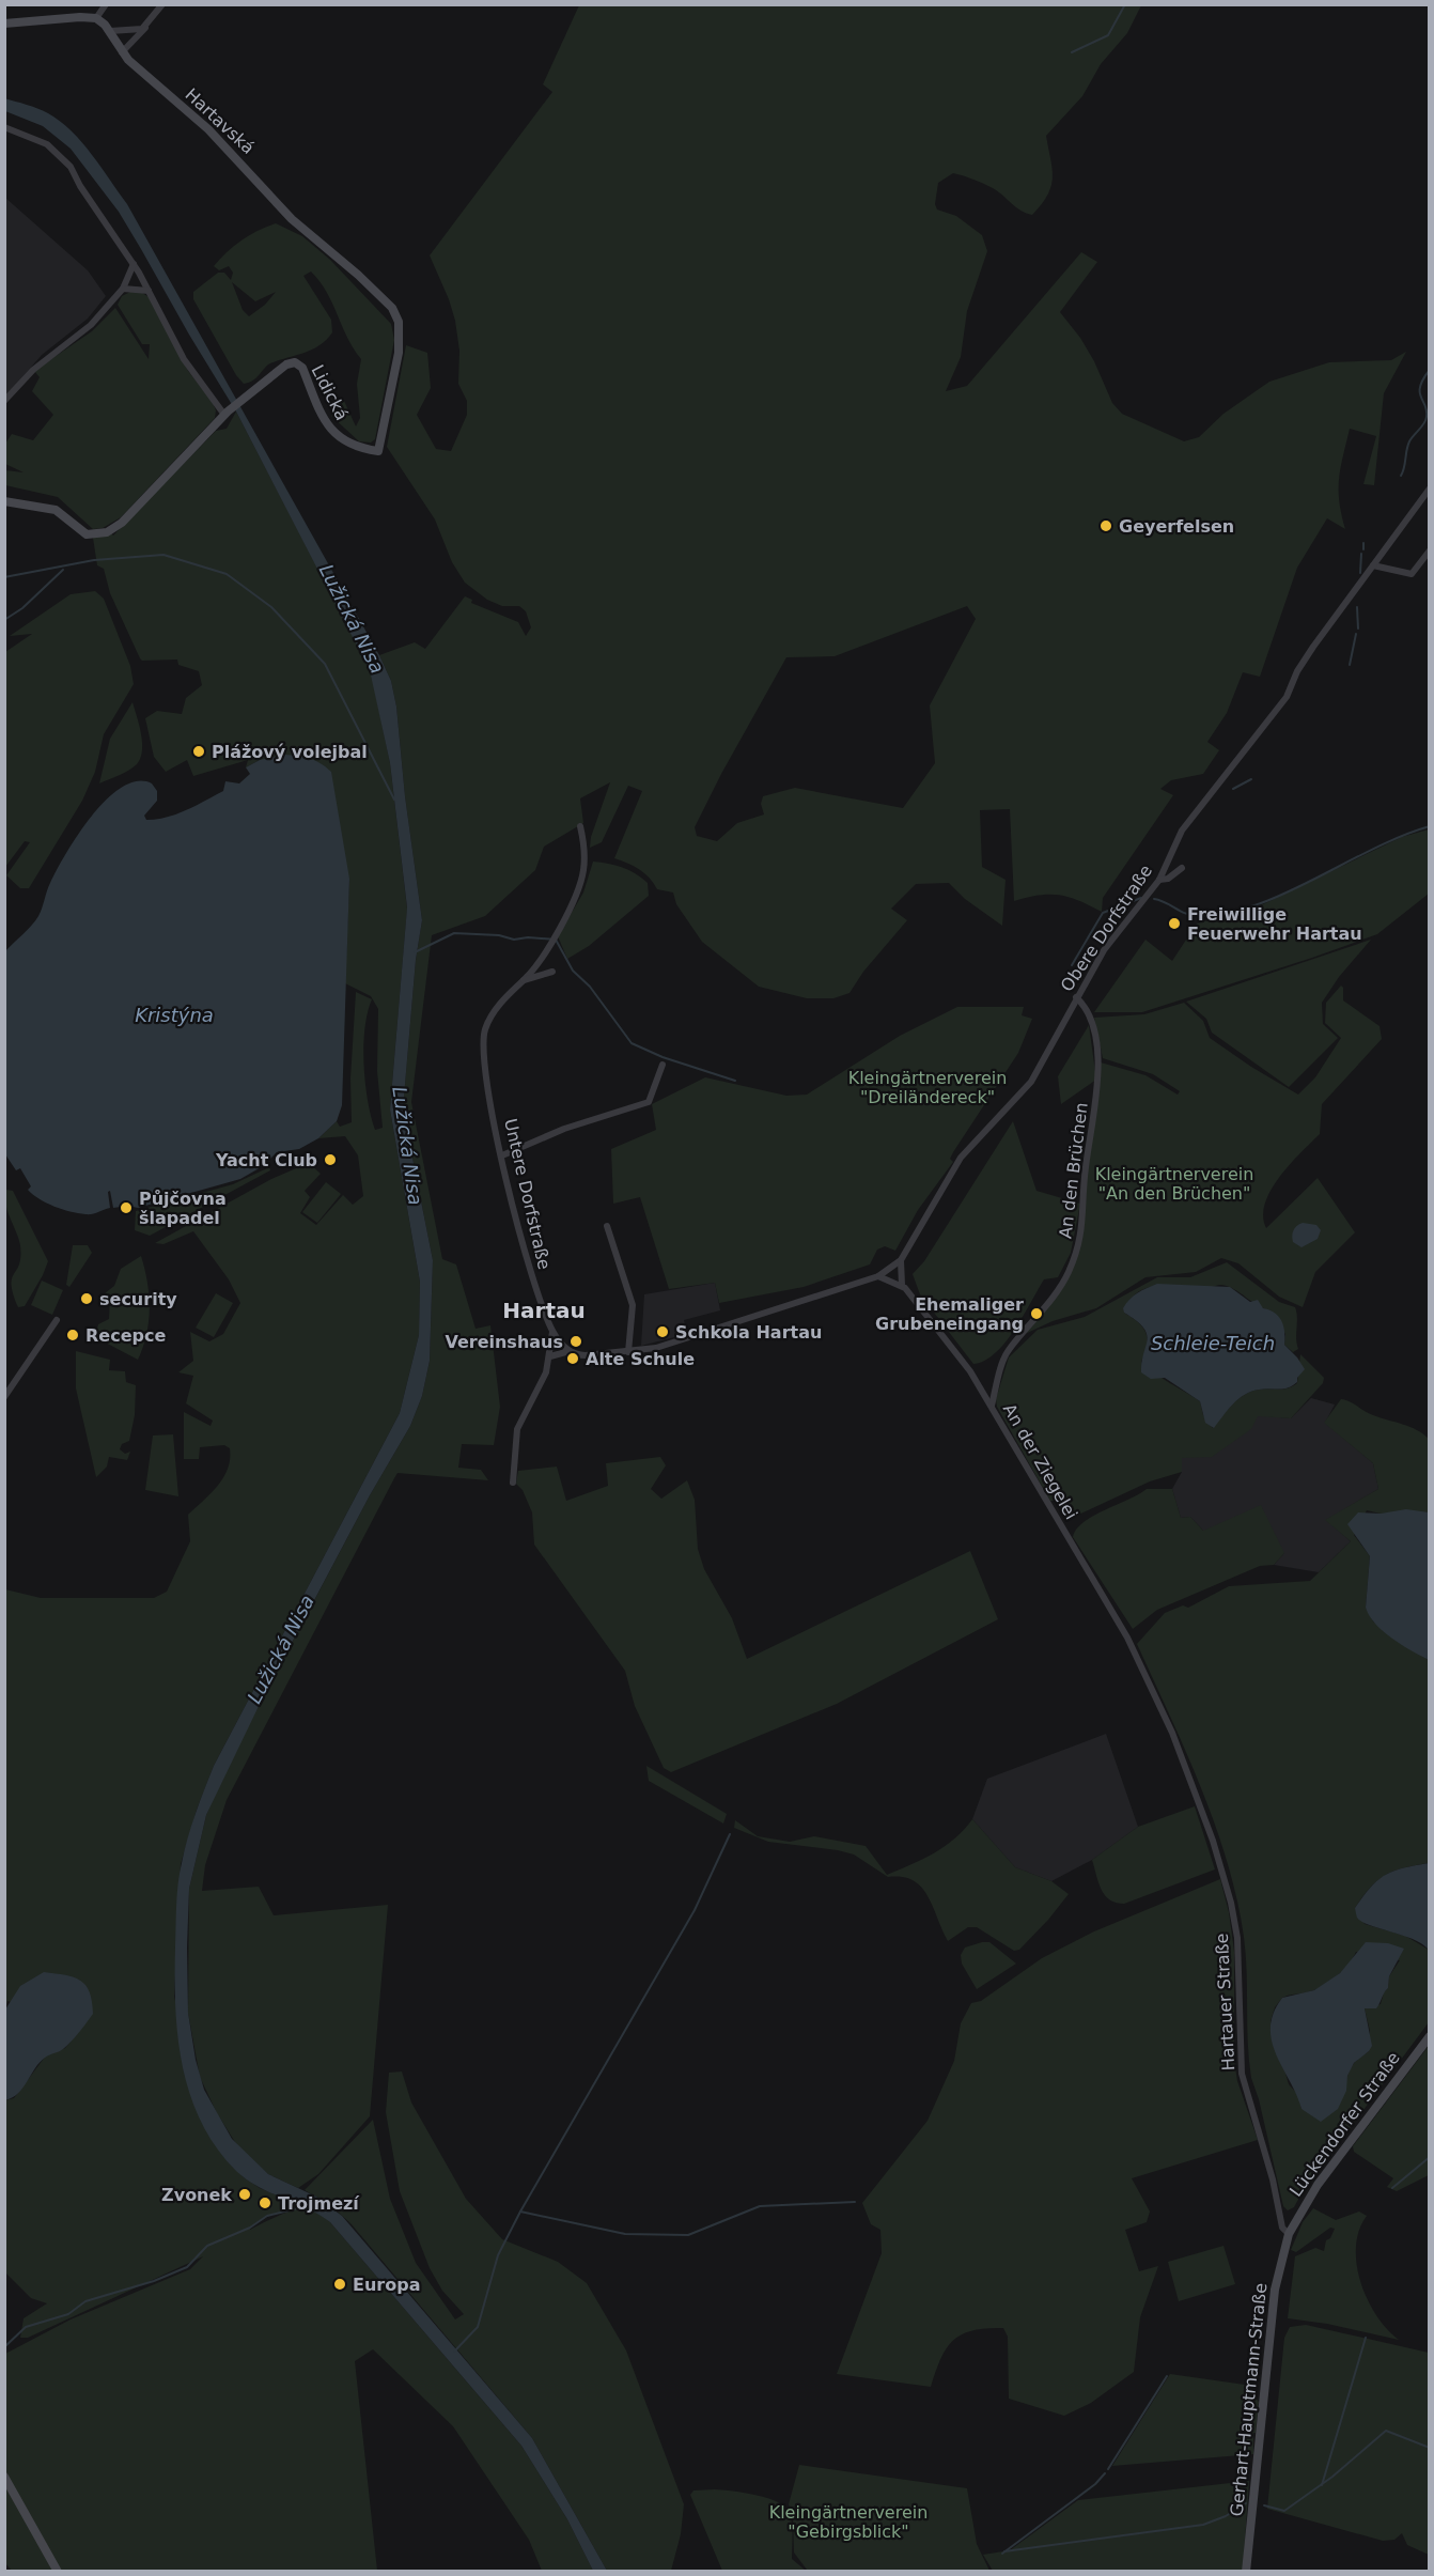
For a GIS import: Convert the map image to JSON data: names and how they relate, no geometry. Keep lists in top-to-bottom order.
{
  "streets": {
    "street": [
      "Hartavská",
      "Lidická",
      "Obere Dorfstraße",
      "An den Brüchen",
      "Untere Dorfstraße",
      "An der Ziegelei",
      "Hartauer Straße",
      "Lückendorfer Straße",
      "Gerhart-Hauptmann-Straße"
    ]
  },
  "crossings": [
    ["Hartavská", "Lidická"],
    ["Obere Dorfstraße", "An den Brüchen"],
    ["An den Brüchen", "An der Ziegelei"],
    ["An der Ziegelei", "Hartauer Straße"],
    ["Hartauer Straße", "Lückendorfer Straße"],
    ["Hartauer Straße", "Gerhart-Hauptmann-Straße"],
    ["Lückendorfer Straße", "Gerhart-Hauptmann-Straße"]
  ],
  "districts": ["Hartau"],
  "water": ["Lužická Nisa", "Kristýna", "Schleie-Teich"],
  "parks": ["Kleingärtnerverein \"Dreiländereck\"", "Kleingärtnerverein \"An den Brüchen\"", "Kleingärtnerverein \"Gebirgsblick\""],
  "places": [
    "Geyerfelsen",
    "Plážový volejbal",
    "Freiwillige Feuerwehr Hartau",
    "Yacht Club",
    "Půjčovna šlapadel",
    "security",
    "Ehemaliger Grubeneingang",
    "Schkola Hartau",
    "Recepce",
    "Vereinshaus",
    "Alte Schule",
    "Zvonek",
    "Trojmezí",
    "Europa"
  ]
}
